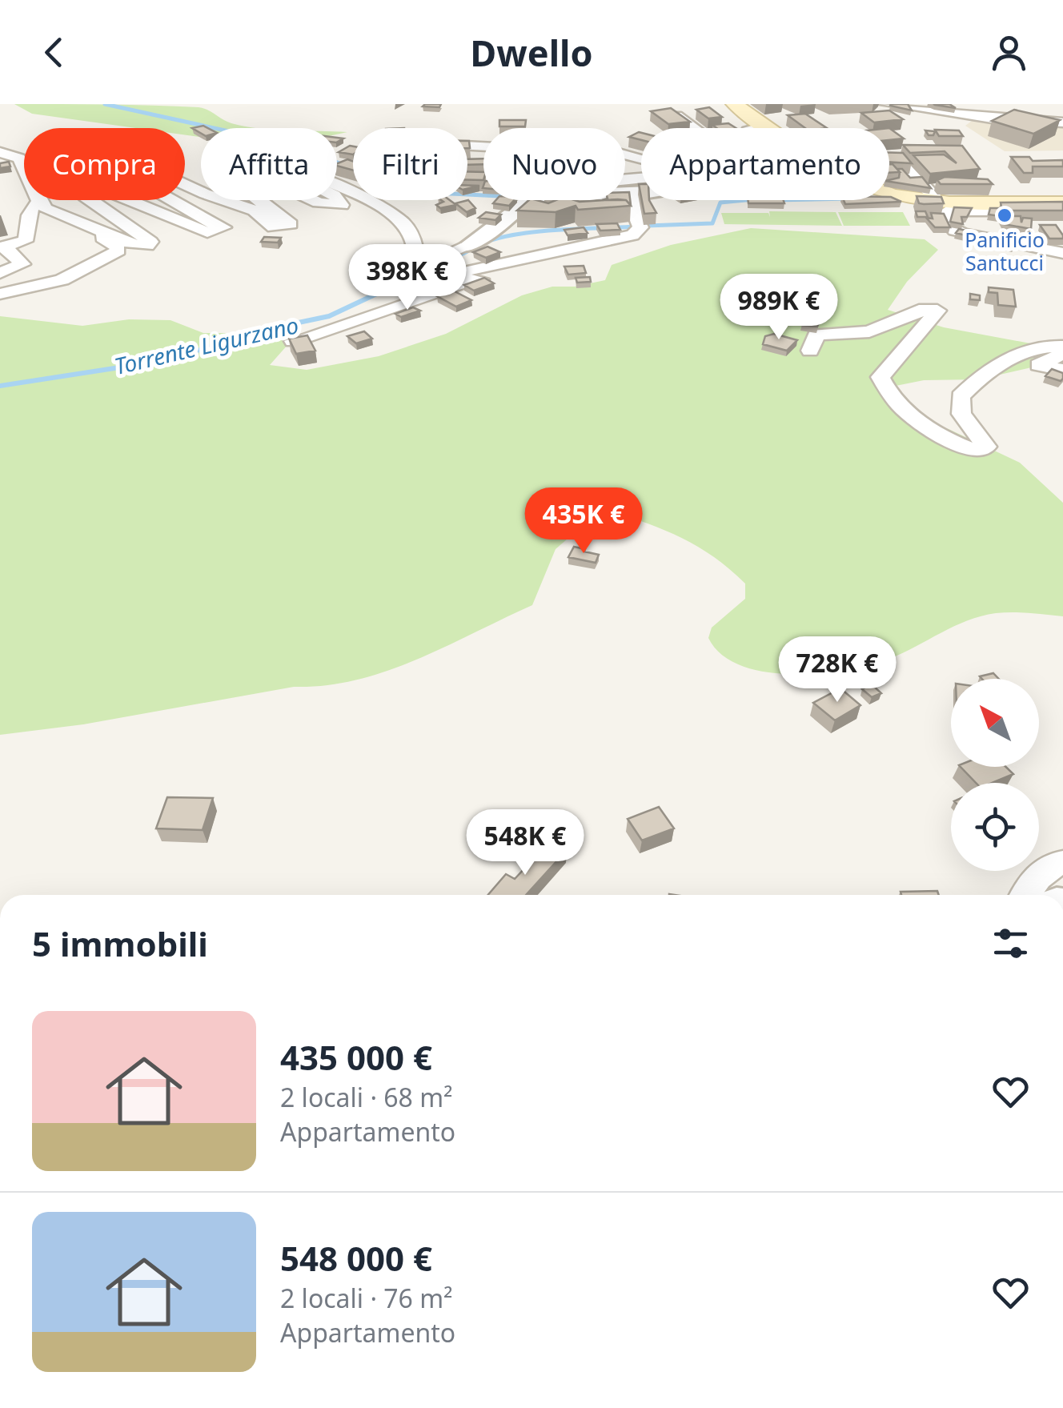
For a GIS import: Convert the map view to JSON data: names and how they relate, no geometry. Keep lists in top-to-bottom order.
{
  "water": ["Torrente Ligurzano"],
  "places": ["Panificio Santucci"],
  "north": "top left",
  "page": {
    "header": "Dwello",
    "chip": [
      "Compra",
      "Affitta",
      "Filtri",
      "Nuovo",
      "Appartamento"
    ],
    "price": [
      "398K €",
      "989K €",
      "435K €",
      "728K €",
      "548K €"
    ],
    "heading": "5 immobili",
    "list": [
      {
        "name": "435 000 €",
        "note": "2 locali · 68 m² · Appartamento"
      },
      {
        "name": "548 000 €",
        "note": "2 locali · 76 m² · Appartamento"
      }
    ]
  }
}
